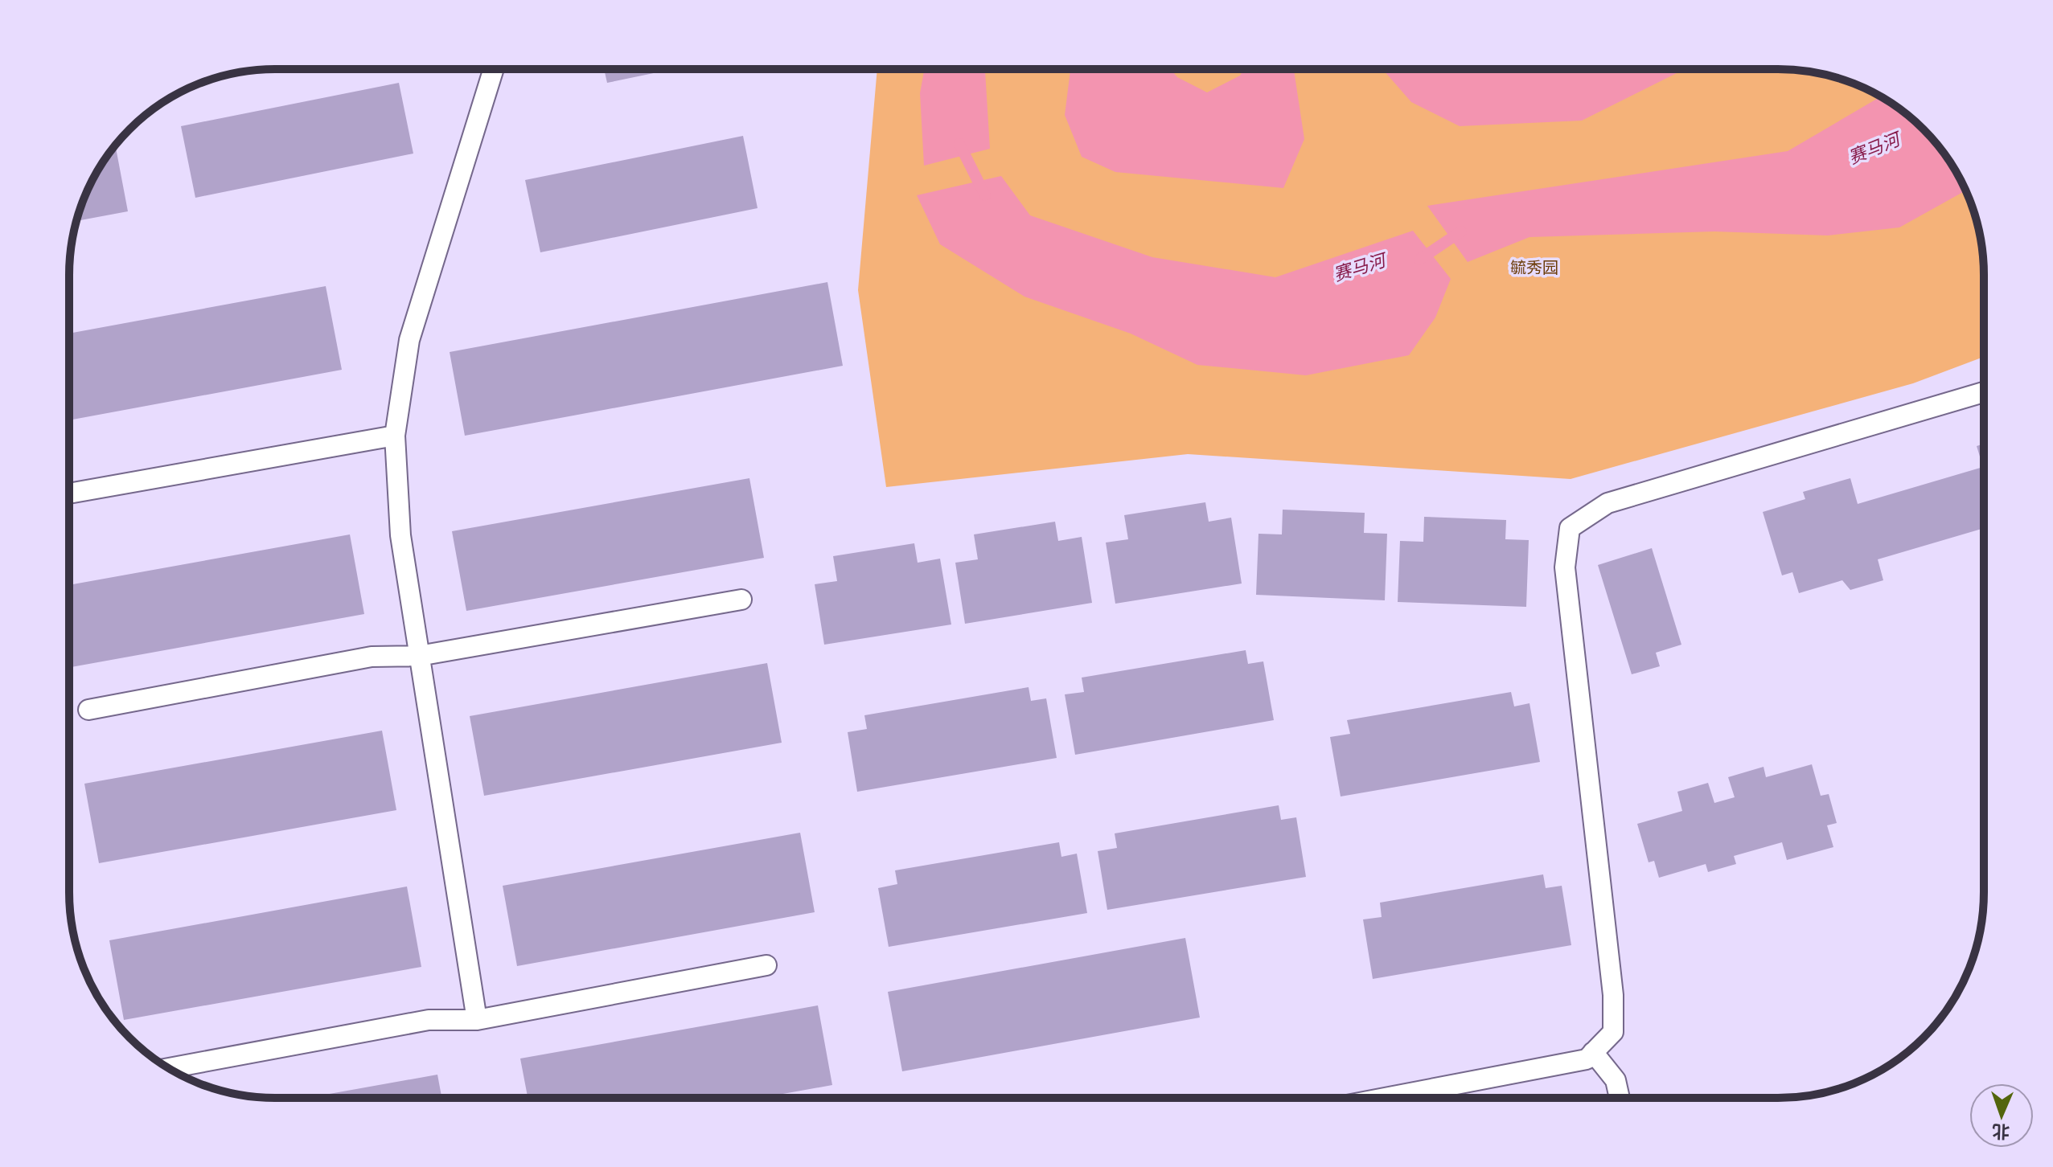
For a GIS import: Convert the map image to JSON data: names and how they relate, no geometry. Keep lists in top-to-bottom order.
{
  "water": ["赛马河"],
  "parks": ["毓秀园"],
  "north": "bottom"
}
